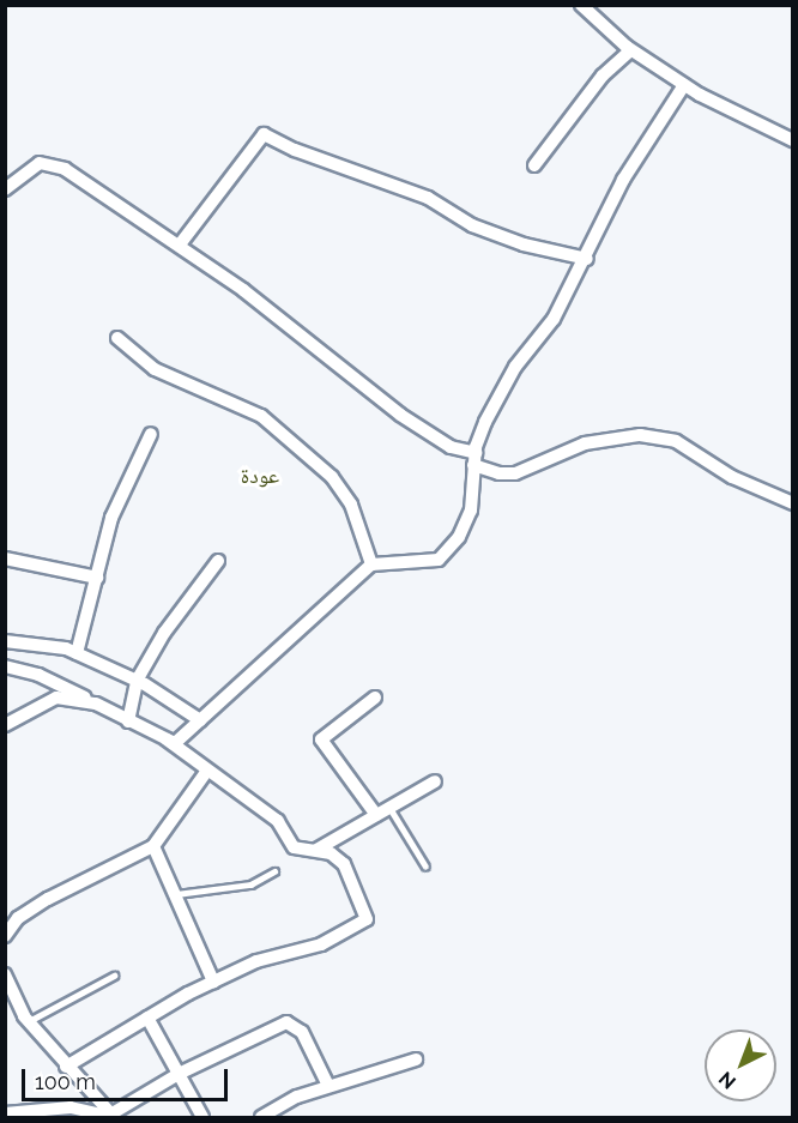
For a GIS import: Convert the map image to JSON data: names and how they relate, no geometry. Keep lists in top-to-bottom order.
{
  "districts": ["عودة"],
  "scale_bar": "100 m",
  "north": "bottom left"
}
